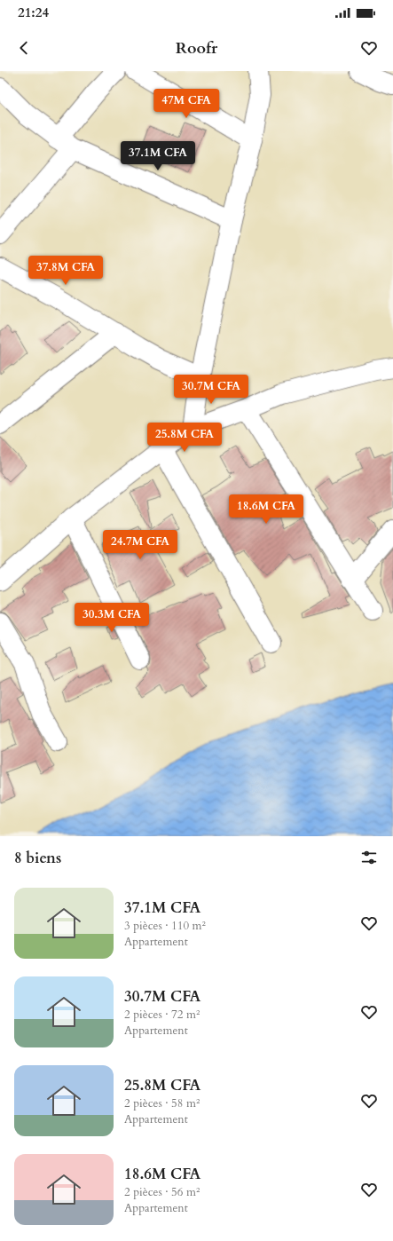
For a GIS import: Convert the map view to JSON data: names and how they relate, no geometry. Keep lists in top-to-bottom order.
{
  "page": {
    "status": "21:24",
    "header": "Roofr",
    "price": [
      "47M CFA",
      "37.1M CFA",
      "37.8M CFA",
      "30.7M CFA",
      "25.8M CFA",
      "18.6M CFA",
      "24.7M CFA",
      "30.3M CFA"
    ],
    "heading": "8 biens",
    "list": [
      {
        "name": "37.1M CFA",
        "note": "3 pièces · 110 m² · Appartement"
      },
      {
        "name": "30.7M CFA",
        "note": "2 pièces · 72 m² · Appartement"
      },
      {
        "name": "25.8M CFA",
        "note": "2 pièces · 58 m² · Appartement"
      },
      {
        "name": "18.6M CFA",
        "note": "2 pièces · 56 m² · Appartement"
      }
    ]
  }
}
